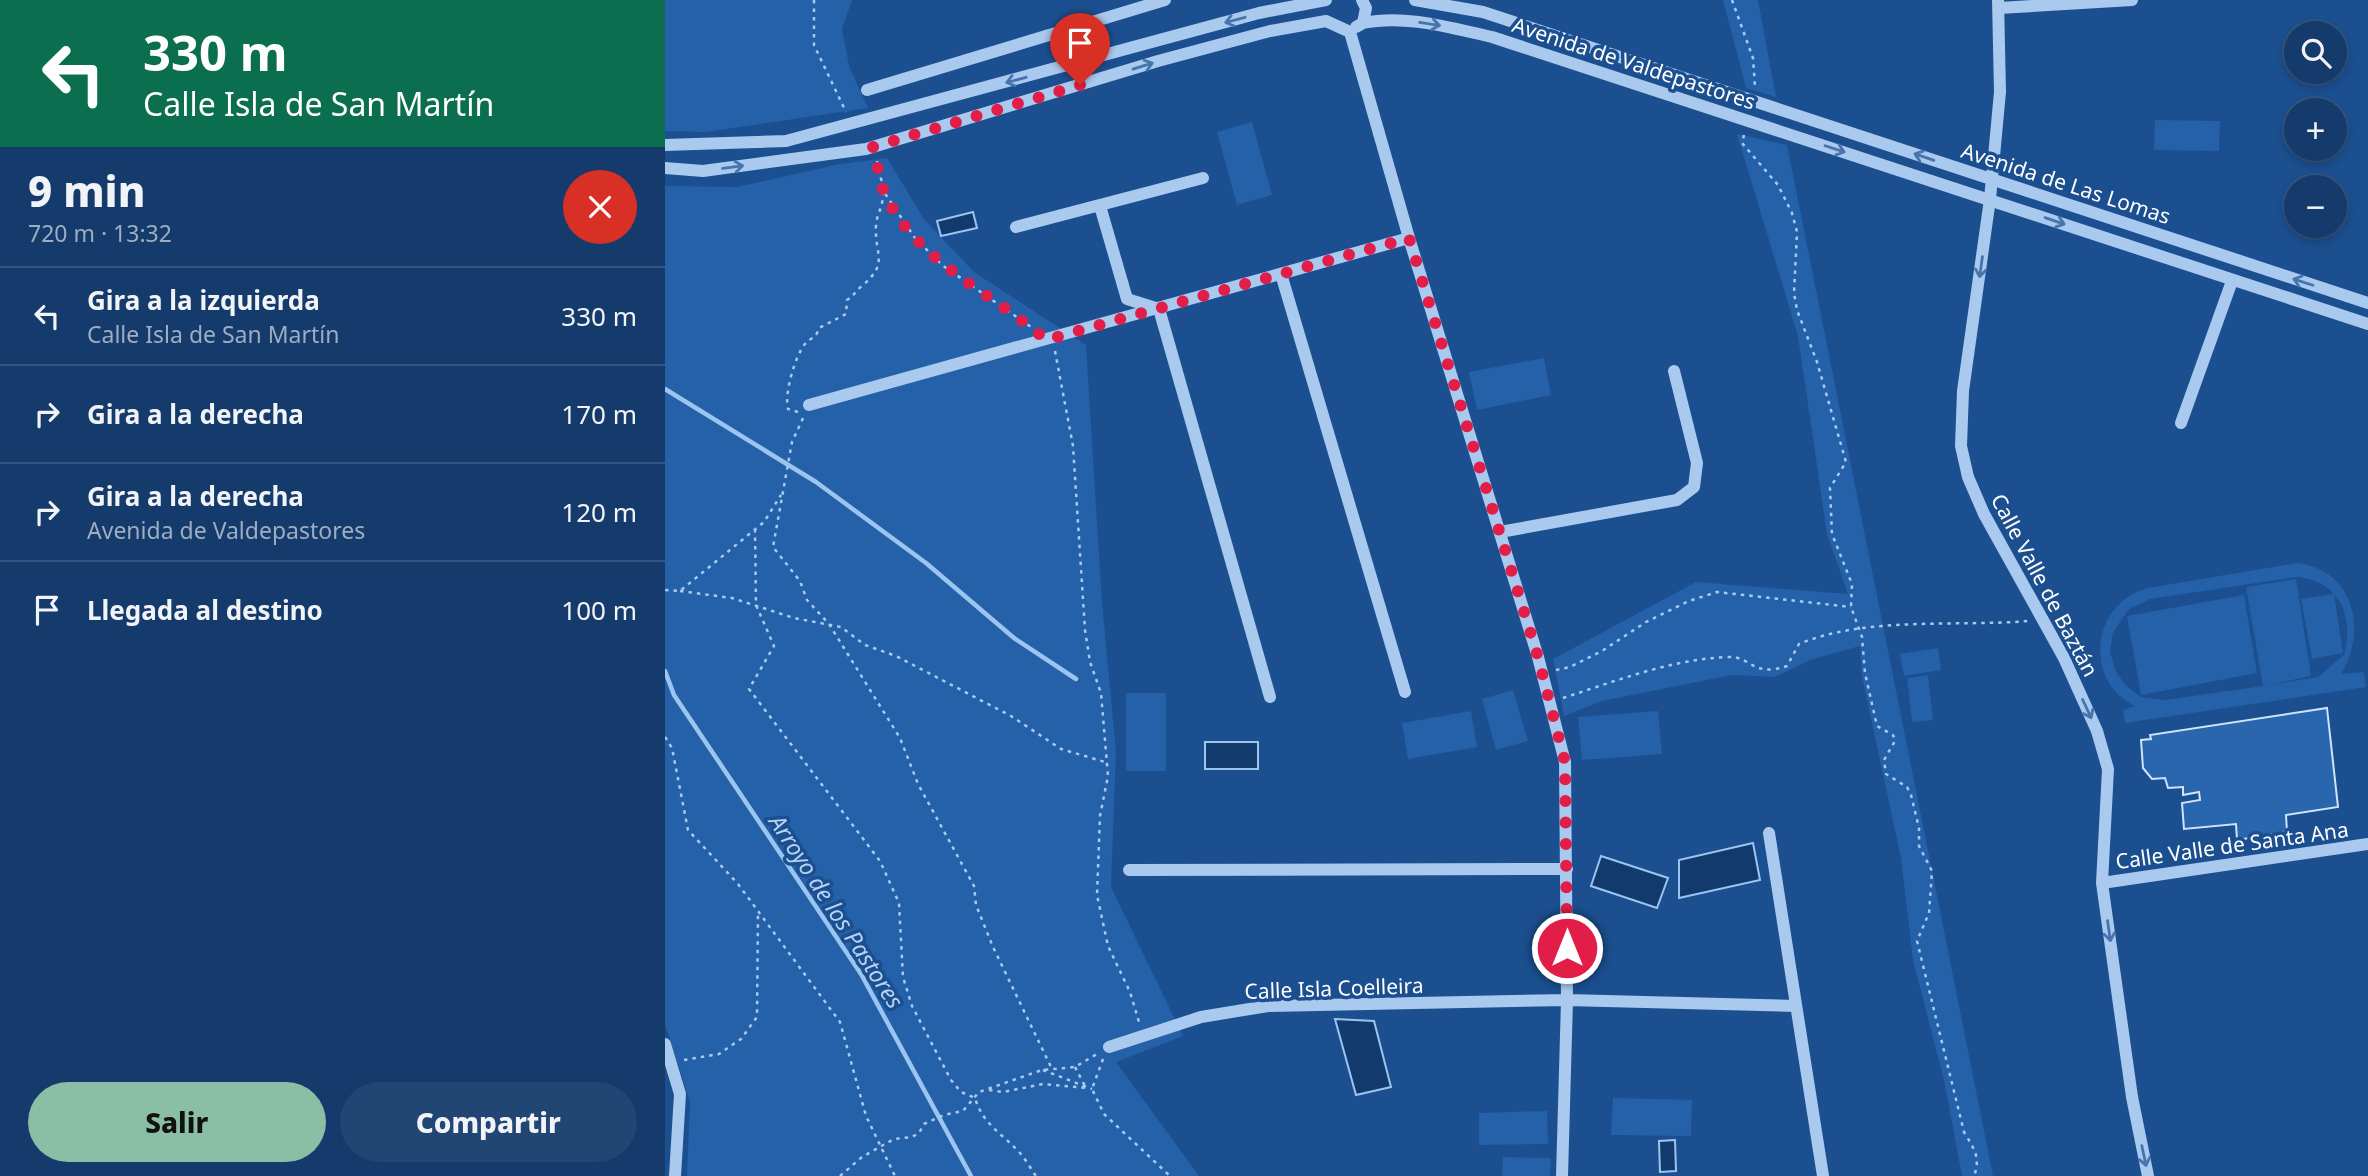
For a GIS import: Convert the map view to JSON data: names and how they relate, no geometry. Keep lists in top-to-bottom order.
{
  "streets": {
    "street": [
      "Avenida de Valdepastores",
      "Avenida de Las Lomas",
      "Calle Valle de Baztán",
      "Calle Valle de Santa Ana",
      "Calle Isla Coelleira"
    ]
  },
  "crossings": [
    ["Avenida de Valdepastores", "Avenida de Las Lomas"],
    ["Avenida de Las Lomas", "Calle Valle de Baztán"],
    ["Calle Valle de Baztán", "Calle Valle de Santa Ana"]
  ],
  "one_way": ["Calle Valle de Baztán"],
  "water": ["Arroyo de los Pastores"],
  "page": {
    "turn": ["330 m", "Calle Isla de San Martín"],
    "map_buttons": ["+", "−"],
    "heading": ["9 min", "720 m · 13:32"],
    "list": [
      {
        "name": "Gira a la izquierda",
        "note": "Calle Isla de San Martín",
        "value": "330 m"
      },
      {
        "name": "Gira a la derecha",
        "value": "170 m"
      },
      {
        "name": "Gira a la derecha",
        "note": "Avenida de Valdepastores",
        "value": "120 m"
      },
      {
        "name": "Llegada al destino",
        "value": "100 m"
      }
    ],
    "buttons": ["Salir", "Compartir"]
  }
}
